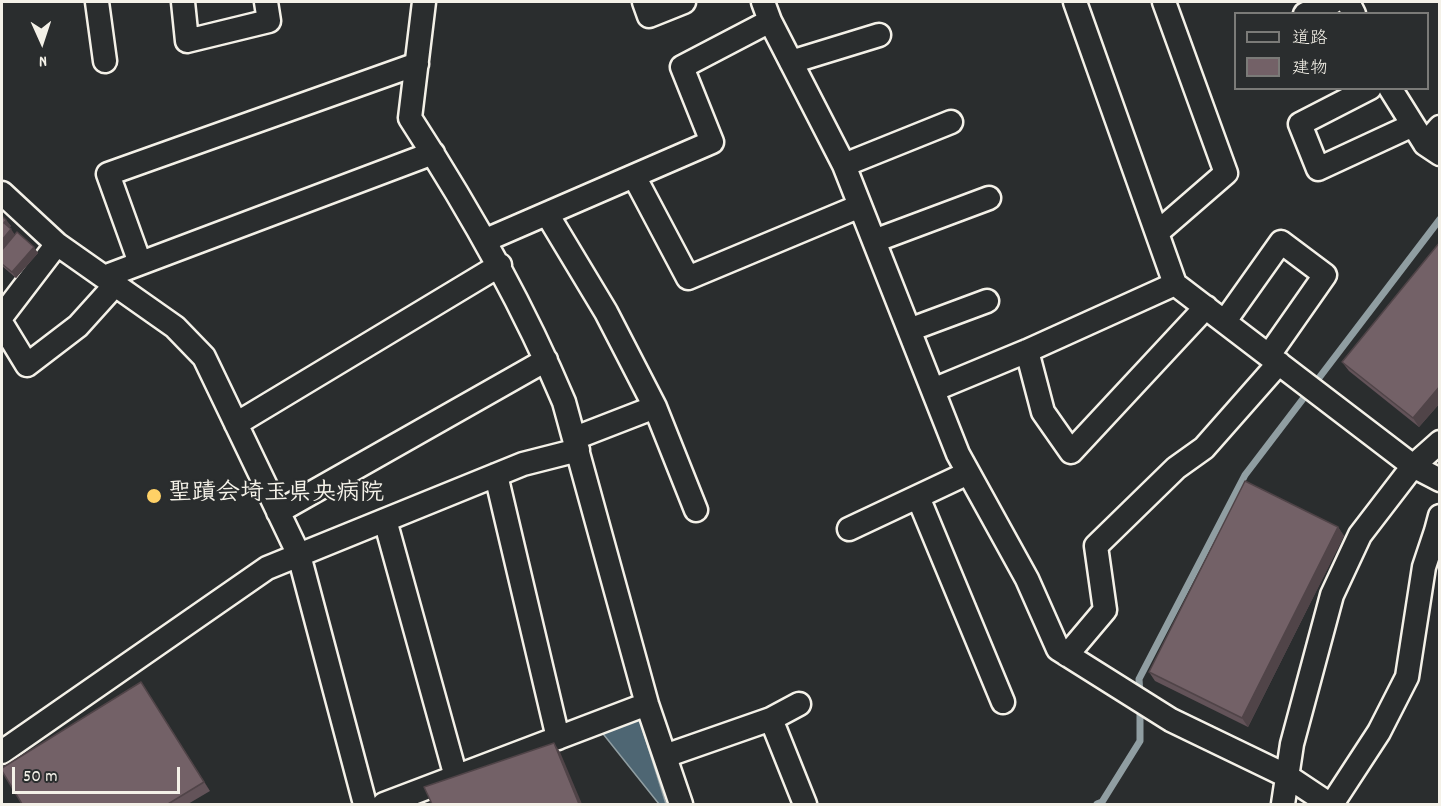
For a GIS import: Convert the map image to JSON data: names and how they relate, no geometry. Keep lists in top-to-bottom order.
{
  "places": ["聖蹟会埼玉県央病院"],
  "legend": ["道路", "建物"],
  "scale_bar": "50 m",
  "north": "bottom"
}
